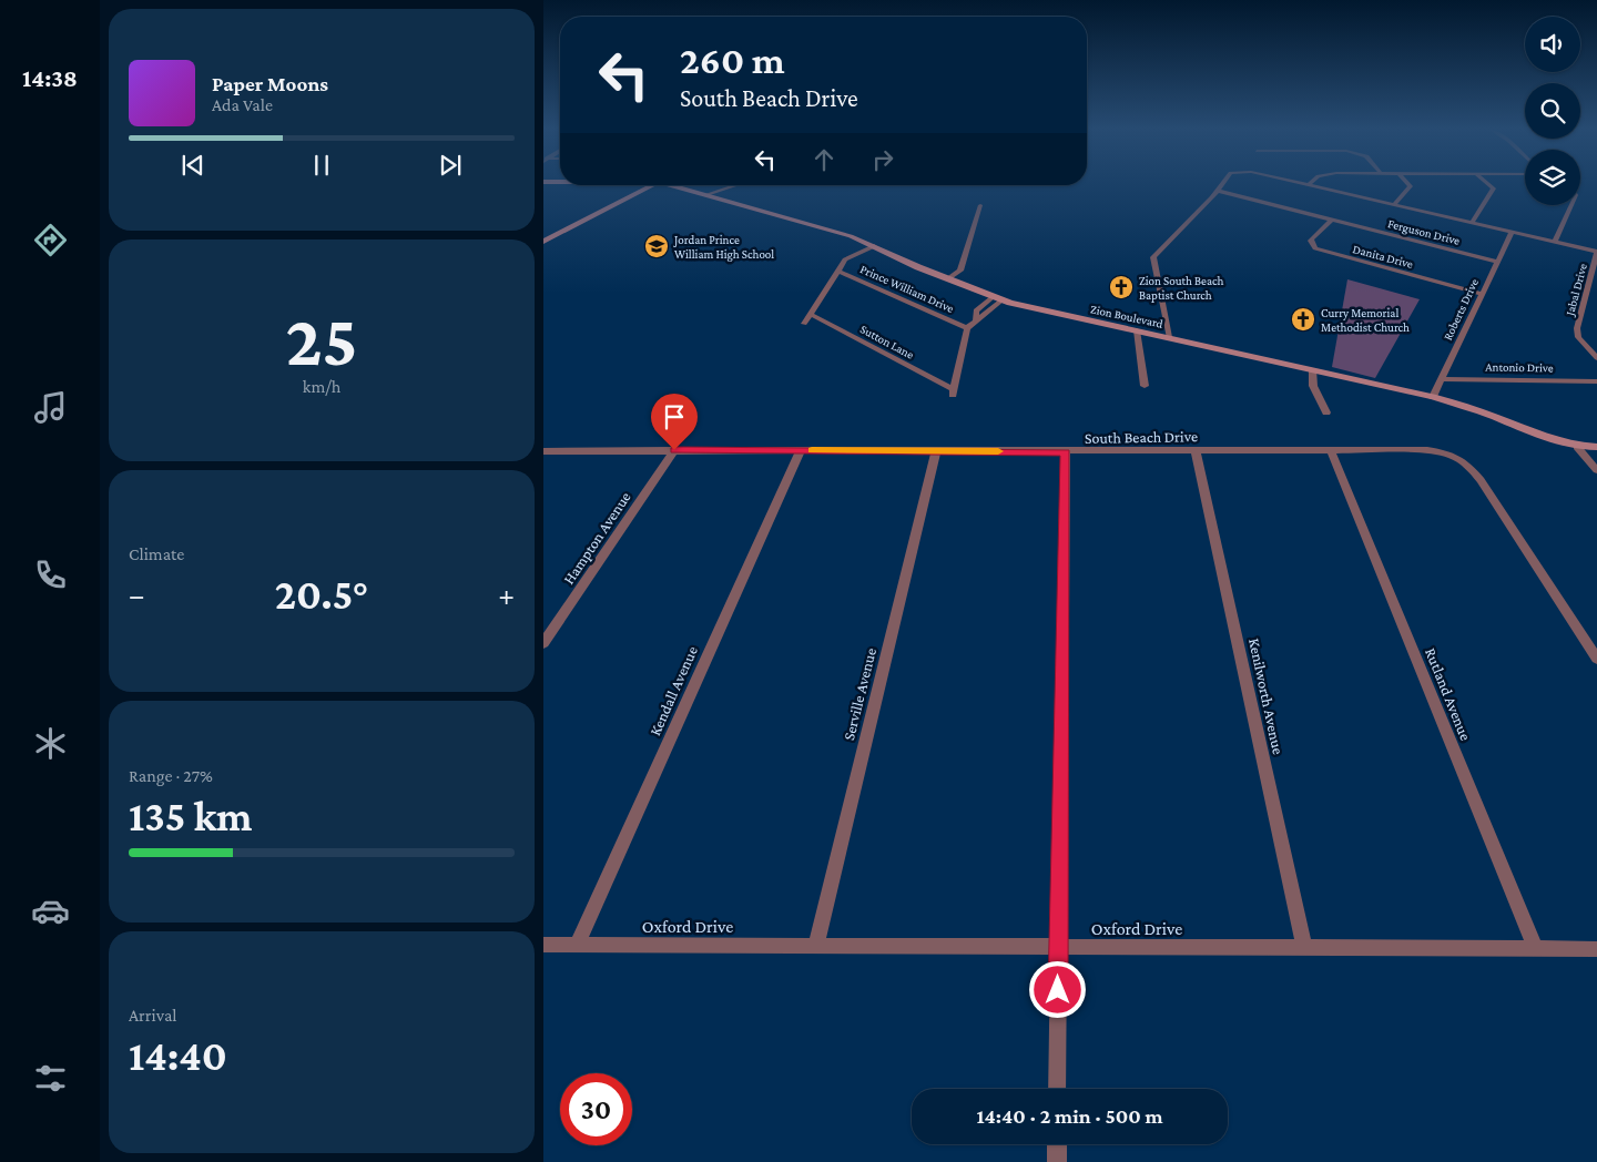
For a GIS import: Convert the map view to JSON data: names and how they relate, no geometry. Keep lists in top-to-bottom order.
{
  "streets": {
    "main road": ["Zion Boulevard"],
    "street": [
      "Ferguson Drive",
      "Danita Drive",
      "Prince William Drive",
      "Jabal Drive",
      "Roberts Drive",
      "Sutton Lane",
      "Antonio Drive",
      "South Beach Drive",
      "Hampton Avenue",
      "Kendall Avenue",
      "Serville Avenue",
      "Rutland Avenue",
      "Kenilworth Avenue",
      "Oxford Drive"
    ]
  },
  "crossings": [
    ["Ferguson Drive", "Danita Drive"],
    ["Ferguson Drive", "Roberts Drive"],
    ["Danita Drive", "Roberts Drive"],
    ["Prince William Drive", "Sutton Lane"],
    ["Roberts Drive", "Zion Boulevard"],
    ["Roberts Drive", "Antonio Drive"],
    ["South Beach Drive", "Hampton Avenue"],
    ["South Beach Drive", "Kendall Avenue"],
    ["South Beach Drive", "Serville Avenue"],
    ["South Beach Drive", "Rutland Avenue"],
    ["South Beach Drive", "Kenilworth Avenue"],
    ["Kendall Avenue", "Oxford Drive"],
    ["Serville Avenue", "Oxford Drive"],
    ["Rutland Avenue", "Oxford Drive"],
    ["Kenilworth Avenue", "Oxford Drive"]
  ],
  "places": {
    "school or university": ["Jordan Prince William High School"],
    "church": ["Zion South Beach Baptist Church", "Curry Memorial Methodist Church"]
  },
  "page": {
    "tabs": "14:38",
    "turn": ["260 m", "South Beach Drive"],
    "song": ["Paper Moons", "Ada Vale"],
    "tile": [
      ["25", "km/h"],
      "Climate",
      ["Range · 27%", "135 km"],
      ["Arrival", "14:40"]
    ],
    "heat": ["−", "20.5°", "+"],
    "limit": "30",
    "trip": "14:40 · 2 min · 500 m"
  }
}
